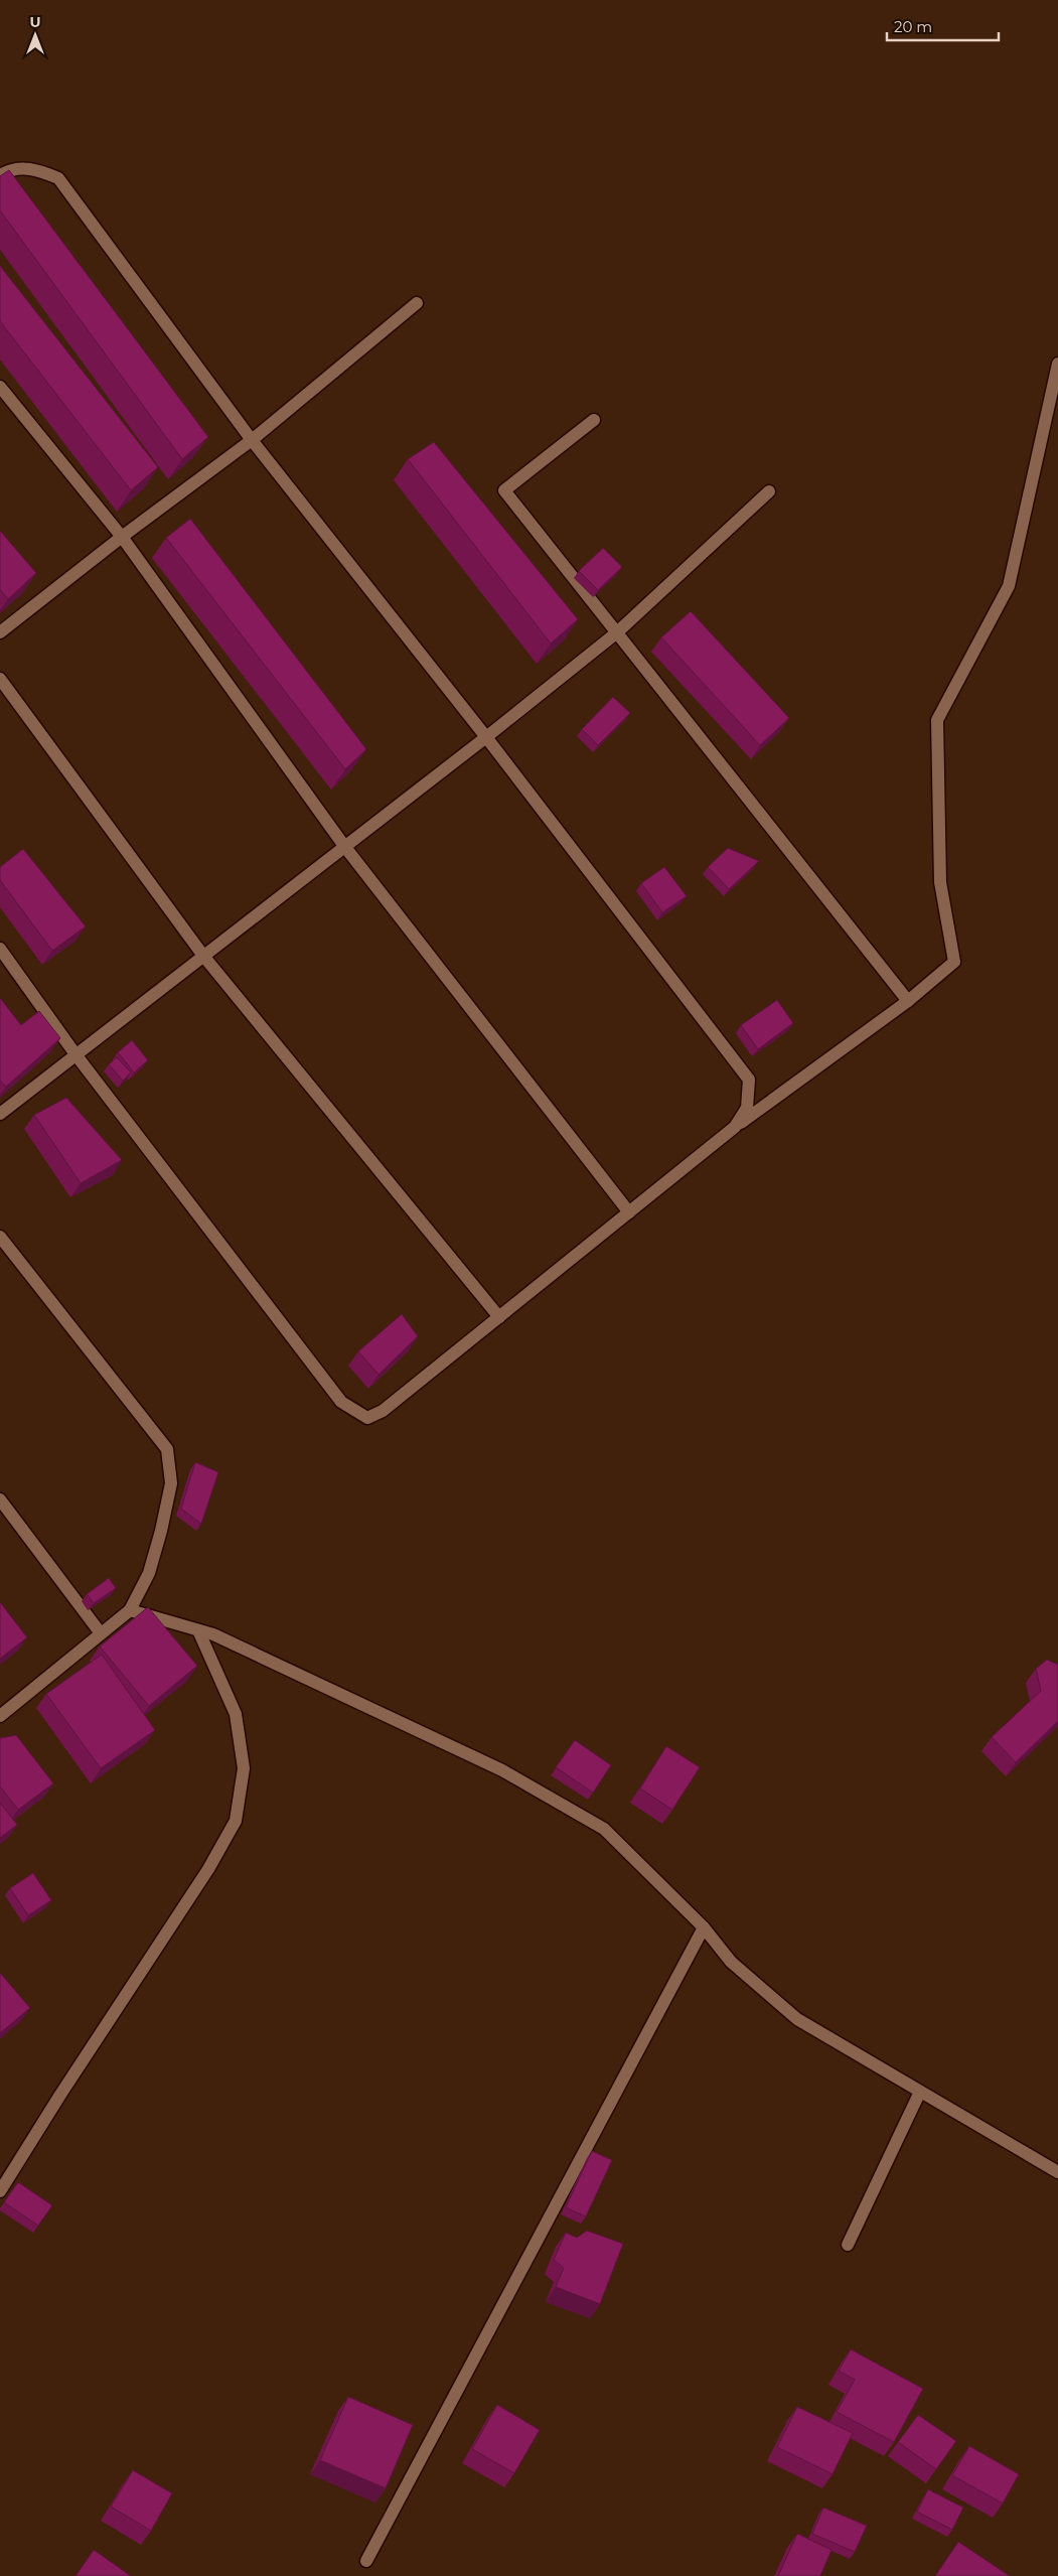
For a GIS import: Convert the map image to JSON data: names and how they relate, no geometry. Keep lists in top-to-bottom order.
{
  "scale_bar": "20 m",
  "north": "top"
}
